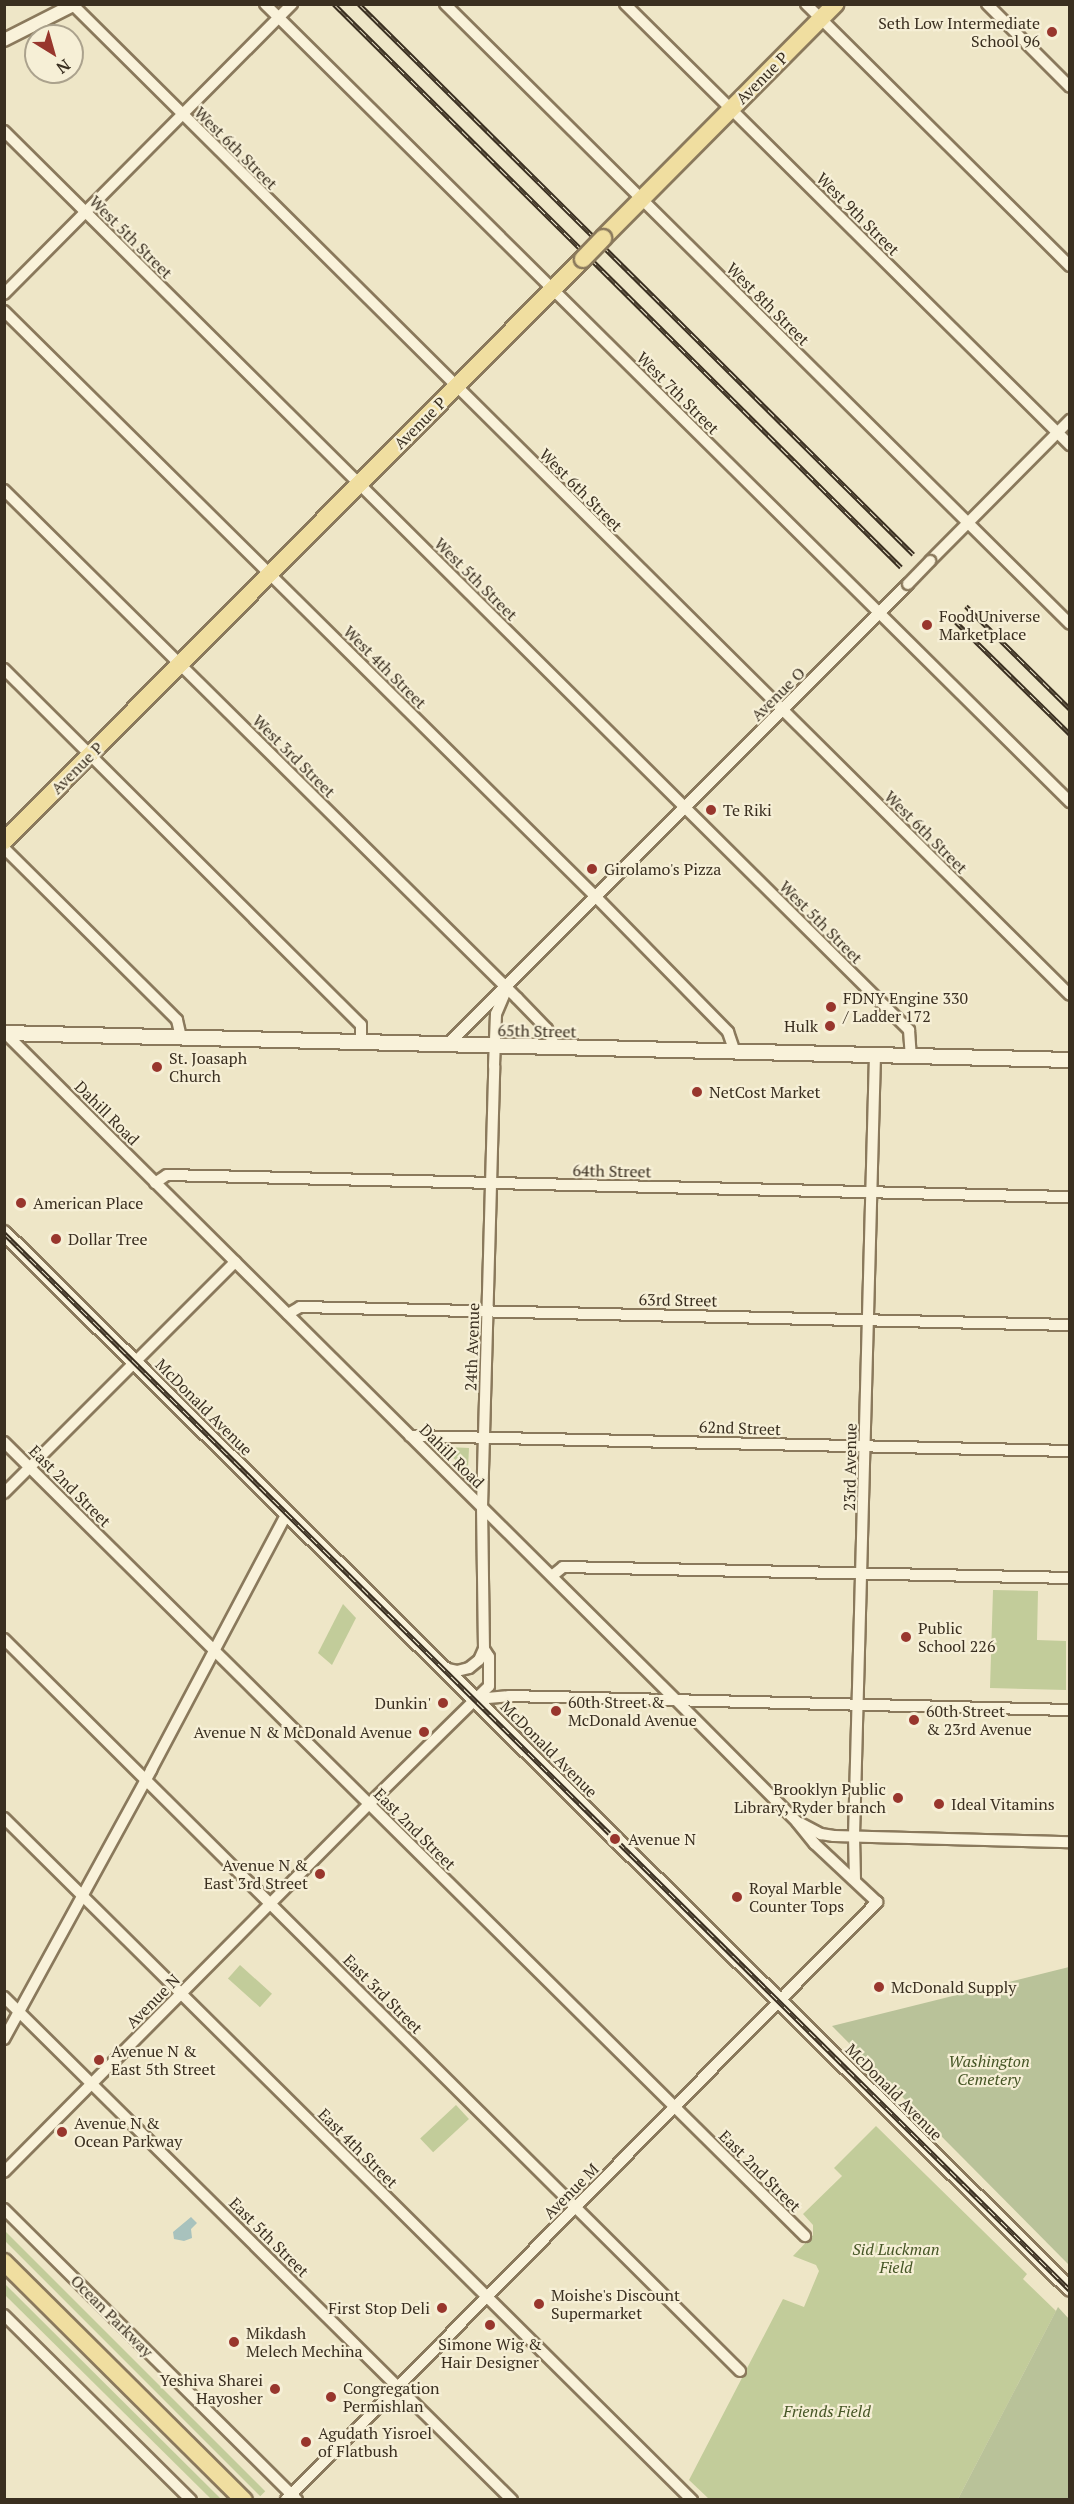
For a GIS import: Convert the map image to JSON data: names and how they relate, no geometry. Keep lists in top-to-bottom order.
{
  "streets": {
    "main road": ["Avenue P", "65th Street", "McDonald Avenue"],
    "street": [
      "West 6th Street",
      "West 9th Street",
      "West 5th Street",
      "West 8th Street",
      "West 7th Street",
      "West 4th Street",
      "Avenue O",
      "West 3rd Street",
      "Dahill Road",
      "64th Street",
      "63rd Street",
      "24th Avenue",
      "62nd Street",
      "23rd Avenue",
      "East 2nd Street",
      "East 3rd Street",
      "Avenue N",
      "East 4th Street",
      "Avenue M",
      "East 5th Street",
      "Ocean Parkway"
    ]
  },
  "crossings": [
    ["Avenue P", "West 6th Street"],
    ["Avenue P", "West 9th Street"],
    ["Avenue P", "West 5th Street"],
    ["Avenue P", "West 8th Street"],
    ["Avenue P", "West 7th Street"],
    ["Avenue P", "West 4th Street"],
    ["Avenue P", "West 3rd Street"],
    ["West 6th Street", "Avenue O"],
    ["West 9th Street", "Avenue O"],
    ["West 5th Street", "Avenue O"],
    ["West 5th Street", "65th Street"],
    ["West 8th Street", "Avenue O"],
    ["West 7th Street", "Avenue O"],
    ["West 4th Street", "Avenue O"],
    ["West 4th Street", "65th Street"],
    ["Avenue O", "West 3rd Street"],
    ["Avenue O", "65th Street"],
    ["Avenue O", "24th Avenue"],
    ["West 3rd Street", "65th Street"],
    ["65th Street", "Dahill Road"],
    ["65th Street", "24th Avenue"],
    ["65th Street", "23rd Avenue"],
    ["Dahill Road", "64th Street"],
    ["Dahill Road", "63rd Street"],
    ["Dahill Road", "24th Avenue"],
    ["Dahill Road", "62nd Street"],
    ["Dahill Road", "23rd Avenue"],
    ["Dahill Road", "Avenue M"],
    ["64th Street", "24th Avenue"],
    ["64th Street", "23rd Avenue"],
    ["63rd Street", "24th Avenue"],
    ["63rd Street", "23rd Avenue"],
    ["24th Avenue", "McDonald Avenue"],
    ["24th Avenue", "62nd Street"],
    ["24th Avenue", "Avenue N"],
    ["McDonald Avenue", "Avenue N"],
    ["McDonald Avenue", "Avenue M"],
    ["62nd Street", "23rd Avenue"],
    ["East 2nd Street", "Avenue N"],
    ["East 2nd Street", "Avenue M"],
    ["East 3rd Street", "Avenue N"],
    ["East 3rd Street", "Avenue M"],
    ["Avenue N", "East 4th Street"],
    ["Avenue N", "East 5th Street"],
    ["East 4th Street", "Avenue M"],
    ["Avenue M", "East 5th Street"],
    ["Avenue M", "Ocean Parkway"]
  ],
  "parks": ["Washington Cemetery", "Sid Luckman Field", "Friends Field"],
  "places": [
    "Seth Low Intermediate School 96",
    "Food Universe Marketplace",
    "Te Riki",
    "Girolamo's Pizza",
    "FDNY Engine 330 / Ladder 172",
    "Hulk",
    "St. Joasaph Church",
    "NetCost Market",
    "American Place",
    "Dollar Tree",
    "Public School 226",
    "Dunkin'",
    "60th Street & McDonald Avenue",
    "60th Street & 23rd Avenue",
    "Avenue N & McDonald Avenue",
    "Brooklyn Public Library, Ryder branch",
    "Ideal Vitamins",
    "Avenue N",
    "Avenue N & East 3rd Street",
    "Royal Marble Counter Tops",
    "McDonald Supply",
    "Avenue N & East 5th Street",
    "Avenue N & Ocean Parkway",
    "Moishe's Discount Supermarket",
    "First Stop Deli",
    "Simone Wig & Hair Designer",
    "Mikdash Melech Mechina",
    "Yeshiva Sharei Hayosher",
    "Congregation Permishlan",
    "Agudath Yisroel of Flatbush"
  ],
  "north": "bottom right"
}
